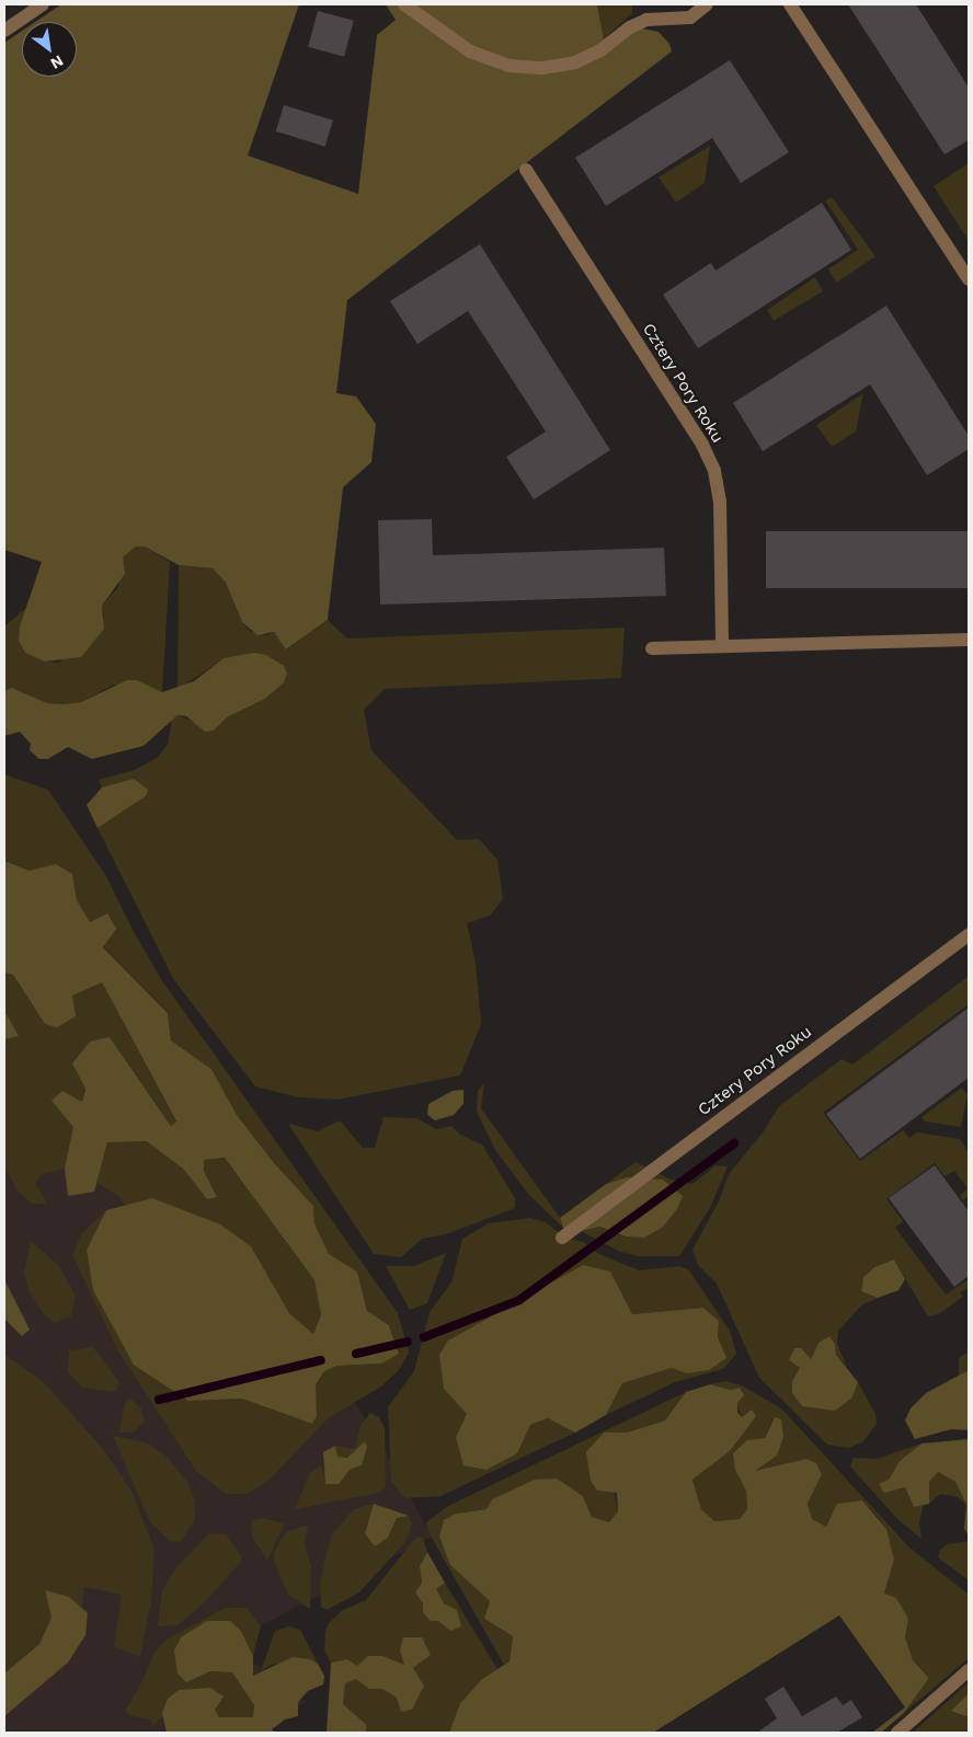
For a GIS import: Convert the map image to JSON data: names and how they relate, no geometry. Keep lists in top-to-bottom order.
{
  "streets": {
    "street": ["Cztery Pory Roku"]
  },
  "north": "bottom right"
}
